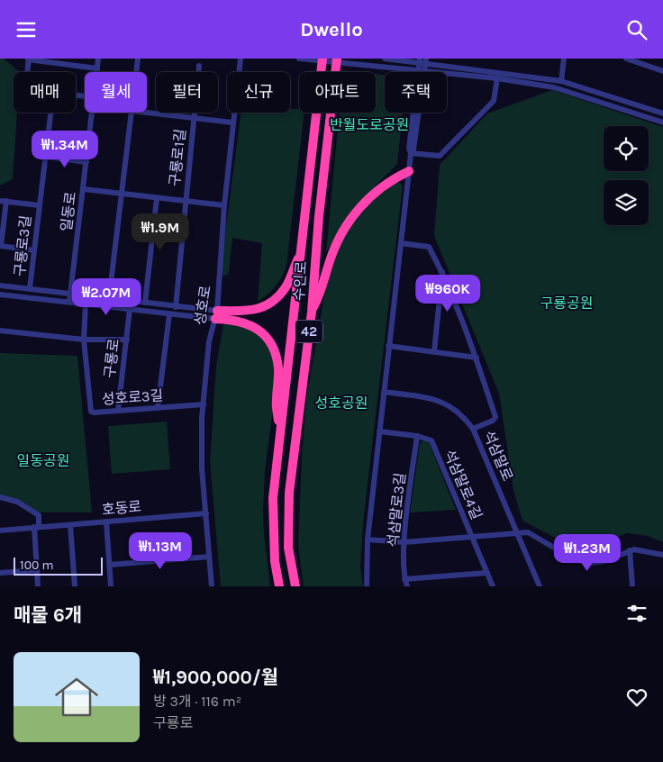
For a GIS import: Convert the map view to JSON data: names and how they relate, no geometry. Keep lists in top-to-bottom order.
{
  "streets": {
    "highway": ["수인로", "42"],
    "street": [
      "구룡로1길",
      "일동로",
      "구룡로3길",
      "성호로",
      "구룡로",
      "성호로3길",
      "석삼말로",
      "석삼말로4길",
      "호동로",
      "석삼말로3길"
    ]
  },
  "crossings": [
    ["성호로", "성호로3길"],
    ["성호로", "호동로"],
    ["구룡로", "성호로3길"],
    ["석삼말로4길", "석삼말로3길"]
  ],
  "parks": [
    "반월도로공원",
    "구룡공원",
    "성호공원",
    "일동공원"
  ],
  "scale_bar": "100 m",
  "page": {
    "header": "Dwello",
    "chip": [
      "매매",
      "월세",
      "필터",
      "신규",
      "아파트",
      "주택"
    ],
    "price": [
      "₩1.34M",
      "₩1.9M",
      "₩960K",
      "₩2.07M",
      "₩1.13M",
      "₩1.23M"
    ],
    "scale": "100 m",
    "heading": "매물 6개",
    "list": [
      {
        "name": "₩1,900,000/월",
        "note": "방 3개 · 116 m² · 구룡로"
      }
    ]
  }
}
